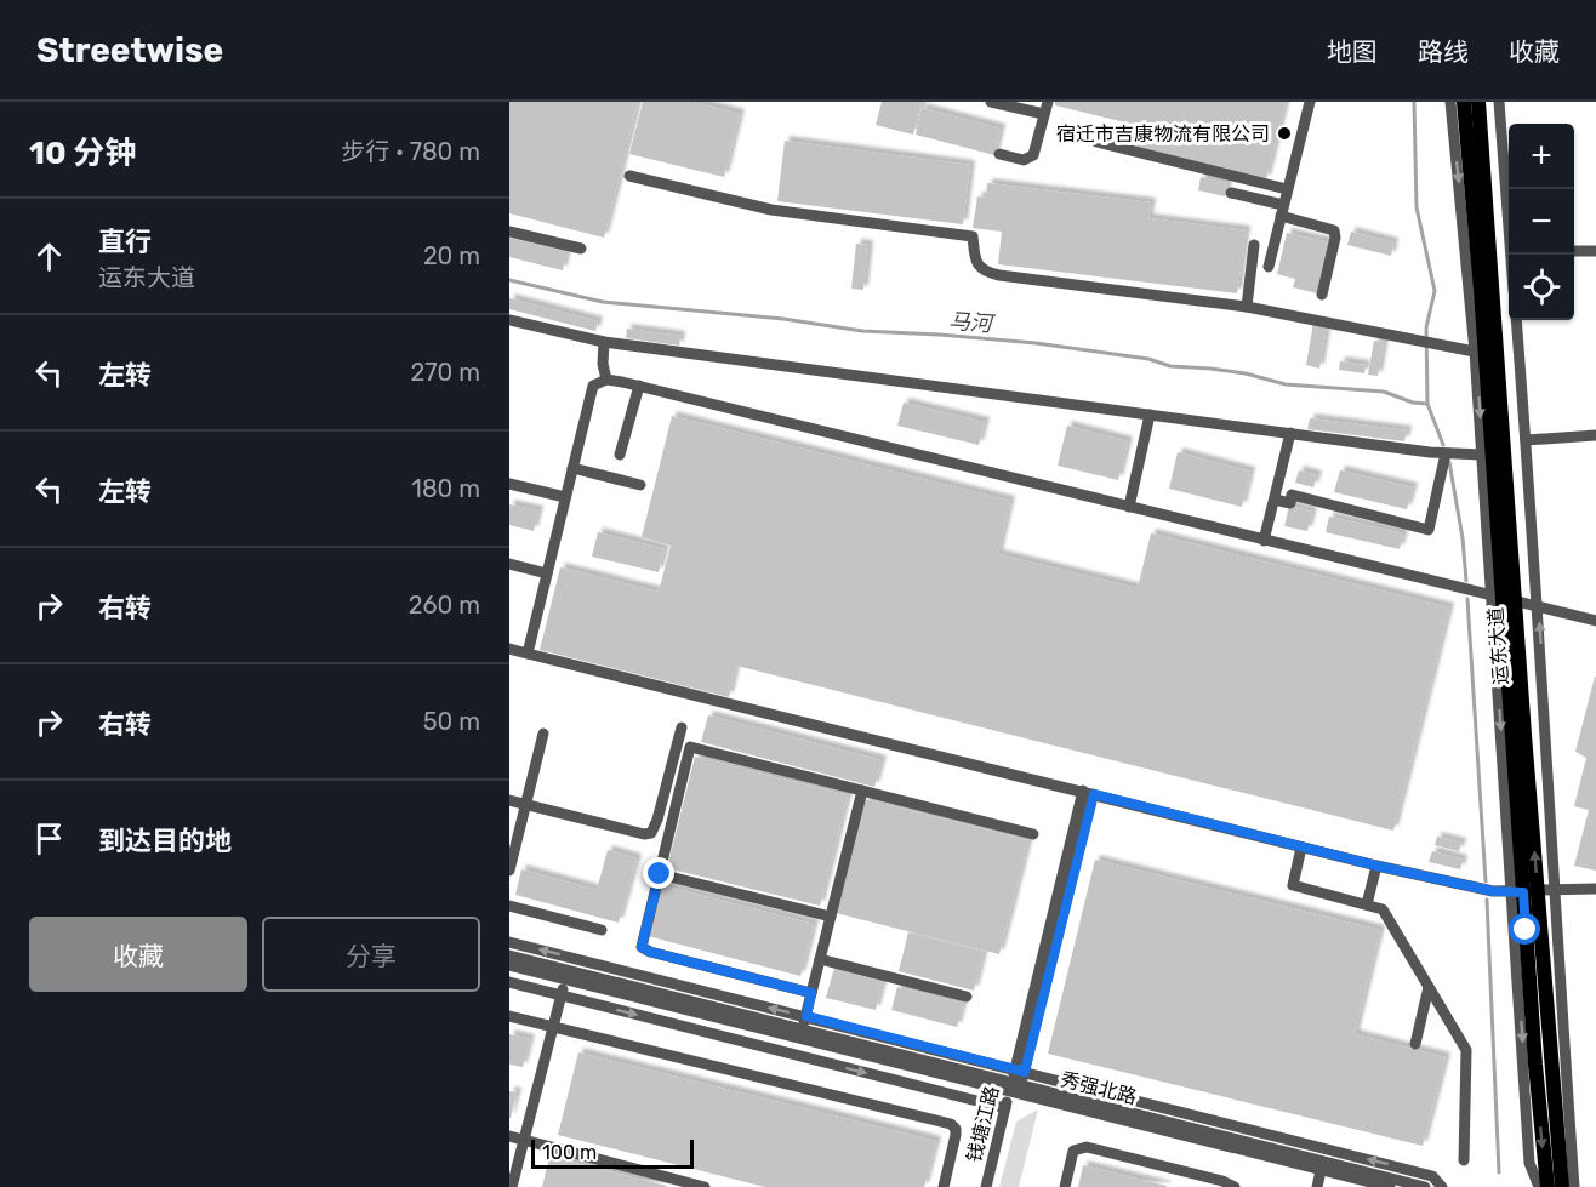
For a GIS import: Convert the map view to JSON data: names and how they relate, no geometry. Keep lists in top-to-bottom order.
{
  "streets": {
    "main road": ["运东大道"],
    "street": ["秀强北路", "钱塘江路"]
  },
  "crossings": [
    ["秀强北路", "钱塘江路"]
  ],
  "water": ["马河"],
  "places": ["宿迁市吉康物流有限公司"],
  "scale_bar": "100 m",
  "page": {
    "header": "Streetwise",
    "nav": ["地图", "路线", "收藏"],
    "heading": ["10 分钟", "步行 · 780 m"],
    "map_buttons": ["+", "−"],
    "list": [
      ["直行", "运东大道", "20 m"],
      ["左转", "270 m"],
      ["左转", "180 m"],
      ["右转", "260 m"],
      ["右转", "50 m"],
      "到达目的地"
    ],
    "buttons": ["收藏", "分享"],
    "scale": "100 m"
  }
}
